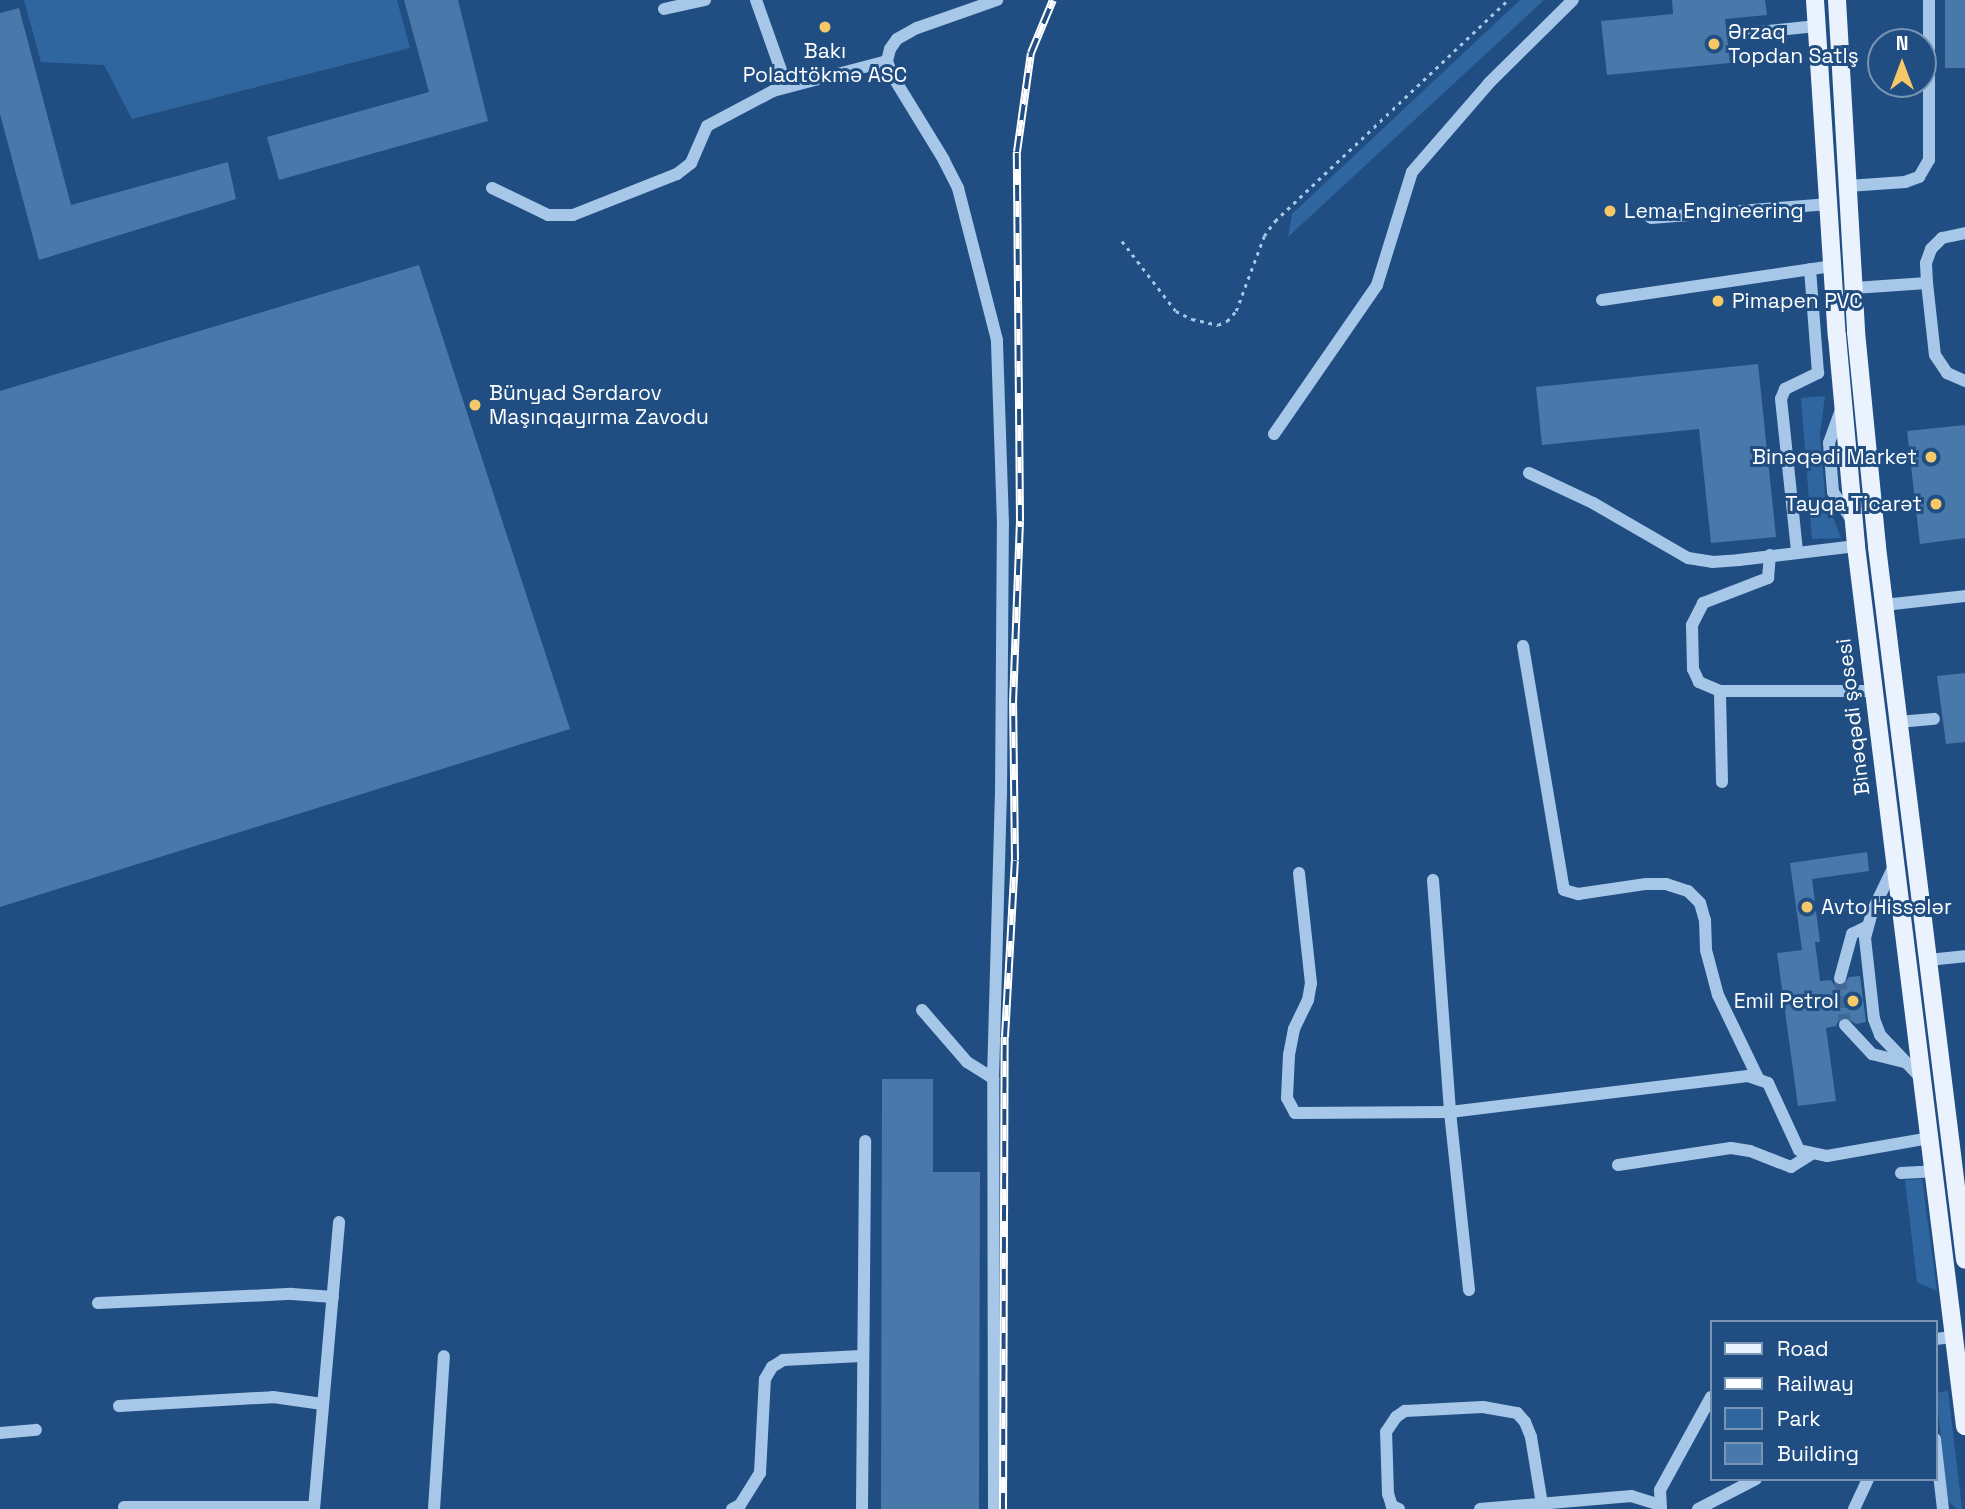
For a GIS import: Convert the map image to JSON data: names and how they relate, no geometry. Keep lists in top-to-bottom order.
{
  "streets": {
    "main road": ["Binəqədi şosesi"]
  },
  "places": [
    "Bakı Poladtökmə ASC",
    "Ərzaq Topdan Satlş",
    "Lema Engineering",
    "Pimapen PVC",
    "Bünyad Sərdarov Maşınqayırma Zavodu",
    "Binəqədi Market",
    "Tayqa Ticarət",
    "Avto Hissələr",
    "Emil Petrol"
  ],
  "legend": [
    "Road",
    "Railway",
    "Park",
    "Building"
  ],
  "north": "top"
}
